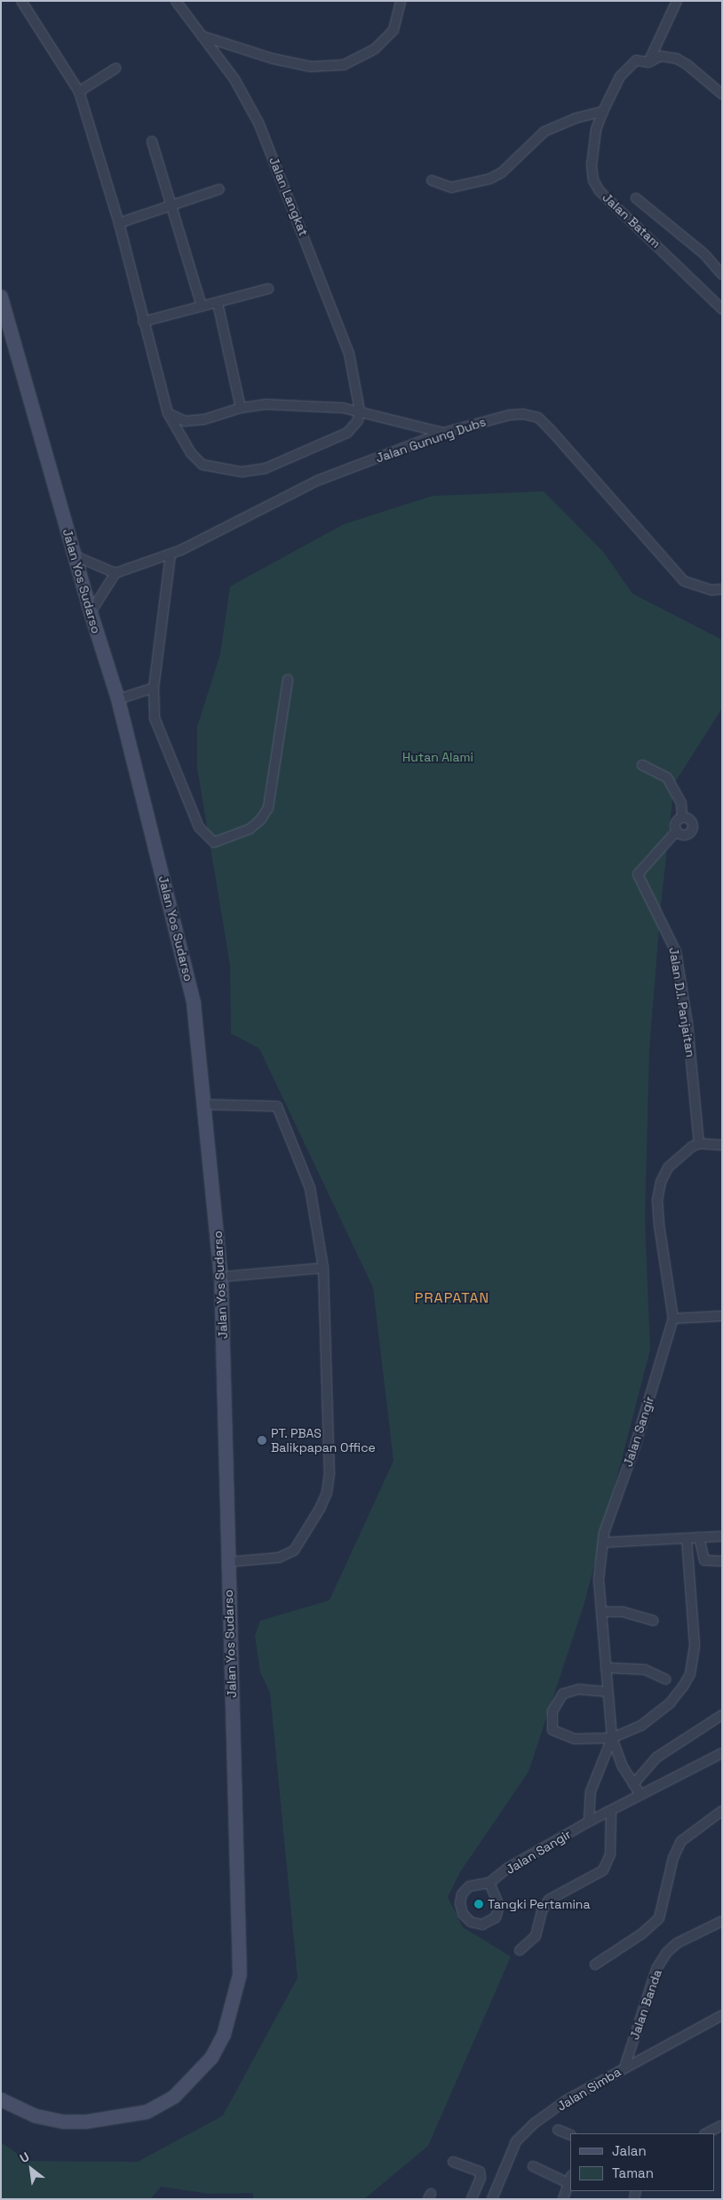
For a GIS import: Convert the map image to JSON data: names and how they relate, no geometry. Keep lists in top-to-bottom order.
{
  "streets": {
    "main road": ["Jalan Yos Sudarso"],
    "street": [
      "Jalan Langkat",
      "Jalan Batam",
      "Jalan Gunung Dubs",
      "Jalan D.I. Panjaitan",
      "Jalan Sangir",
      "Jalan Banda",
      "Jalan Simba"
    ]
  },
  "crossings": [
    ["Jalan D.I. Panjaitan", "Jalan Sangir"],
    ["Jalan Banda", "Jalan Simba"]
  ],
  "districts": ["PRAPATAN"],
  "parks": ["Hutan Alami"],
  "places": ["PT. PBAS Balikpapan Office", "Tangki Pertamina"],
  "legend": ["Jalan", "Taman"],
  "north": "top left"
}
